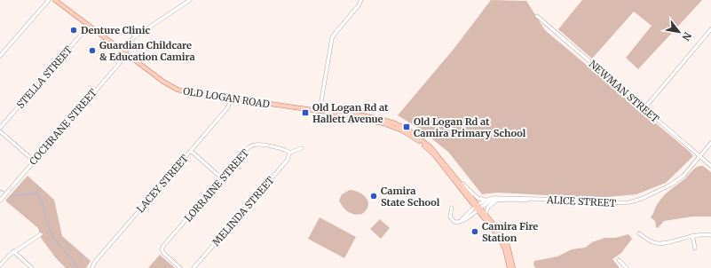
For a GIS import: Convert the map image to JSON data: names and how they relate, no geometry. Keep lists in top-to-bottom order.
{
  "streets": {
    "main road": ["OLD LOGAN ROAD"],
    "street": [
      "STELLA STREET",
      "NEWMAN STREET",
      "COCHRANE STREET",
      "LACEY STREET",
      "LORRAINE STREET",
      "ALICE STREET",
      "MELINDA STREET"
    ]
  },
  "crossings": [
    ["STELLA STREET", "OLD LOGAN ROAD"],
    ["NEWMAN STREET", "ALICE STREET"],
    ["OLD LOGAN ROAD", "COCHRANE STREET"],
    ["OLD LOGAN ROAD", "LACEY STREET"],
    ["OLD LOGAN ROAD", "ALICE STREET"],
    ["LORRAINE STREET", "MELINDA STREET"]
  ],
  "places": {
    "other": [
      "Denture Clinic",
      "Guardian Childcare & Education Camira",
      "Camira State School",
      "Camira Fire Station"
    ],
    "transit": ["Old Logan Rd at Hallett Avenue", "Old Logan Rd at Camira Primary School"]
  },
  "north": "bottom right"
}
